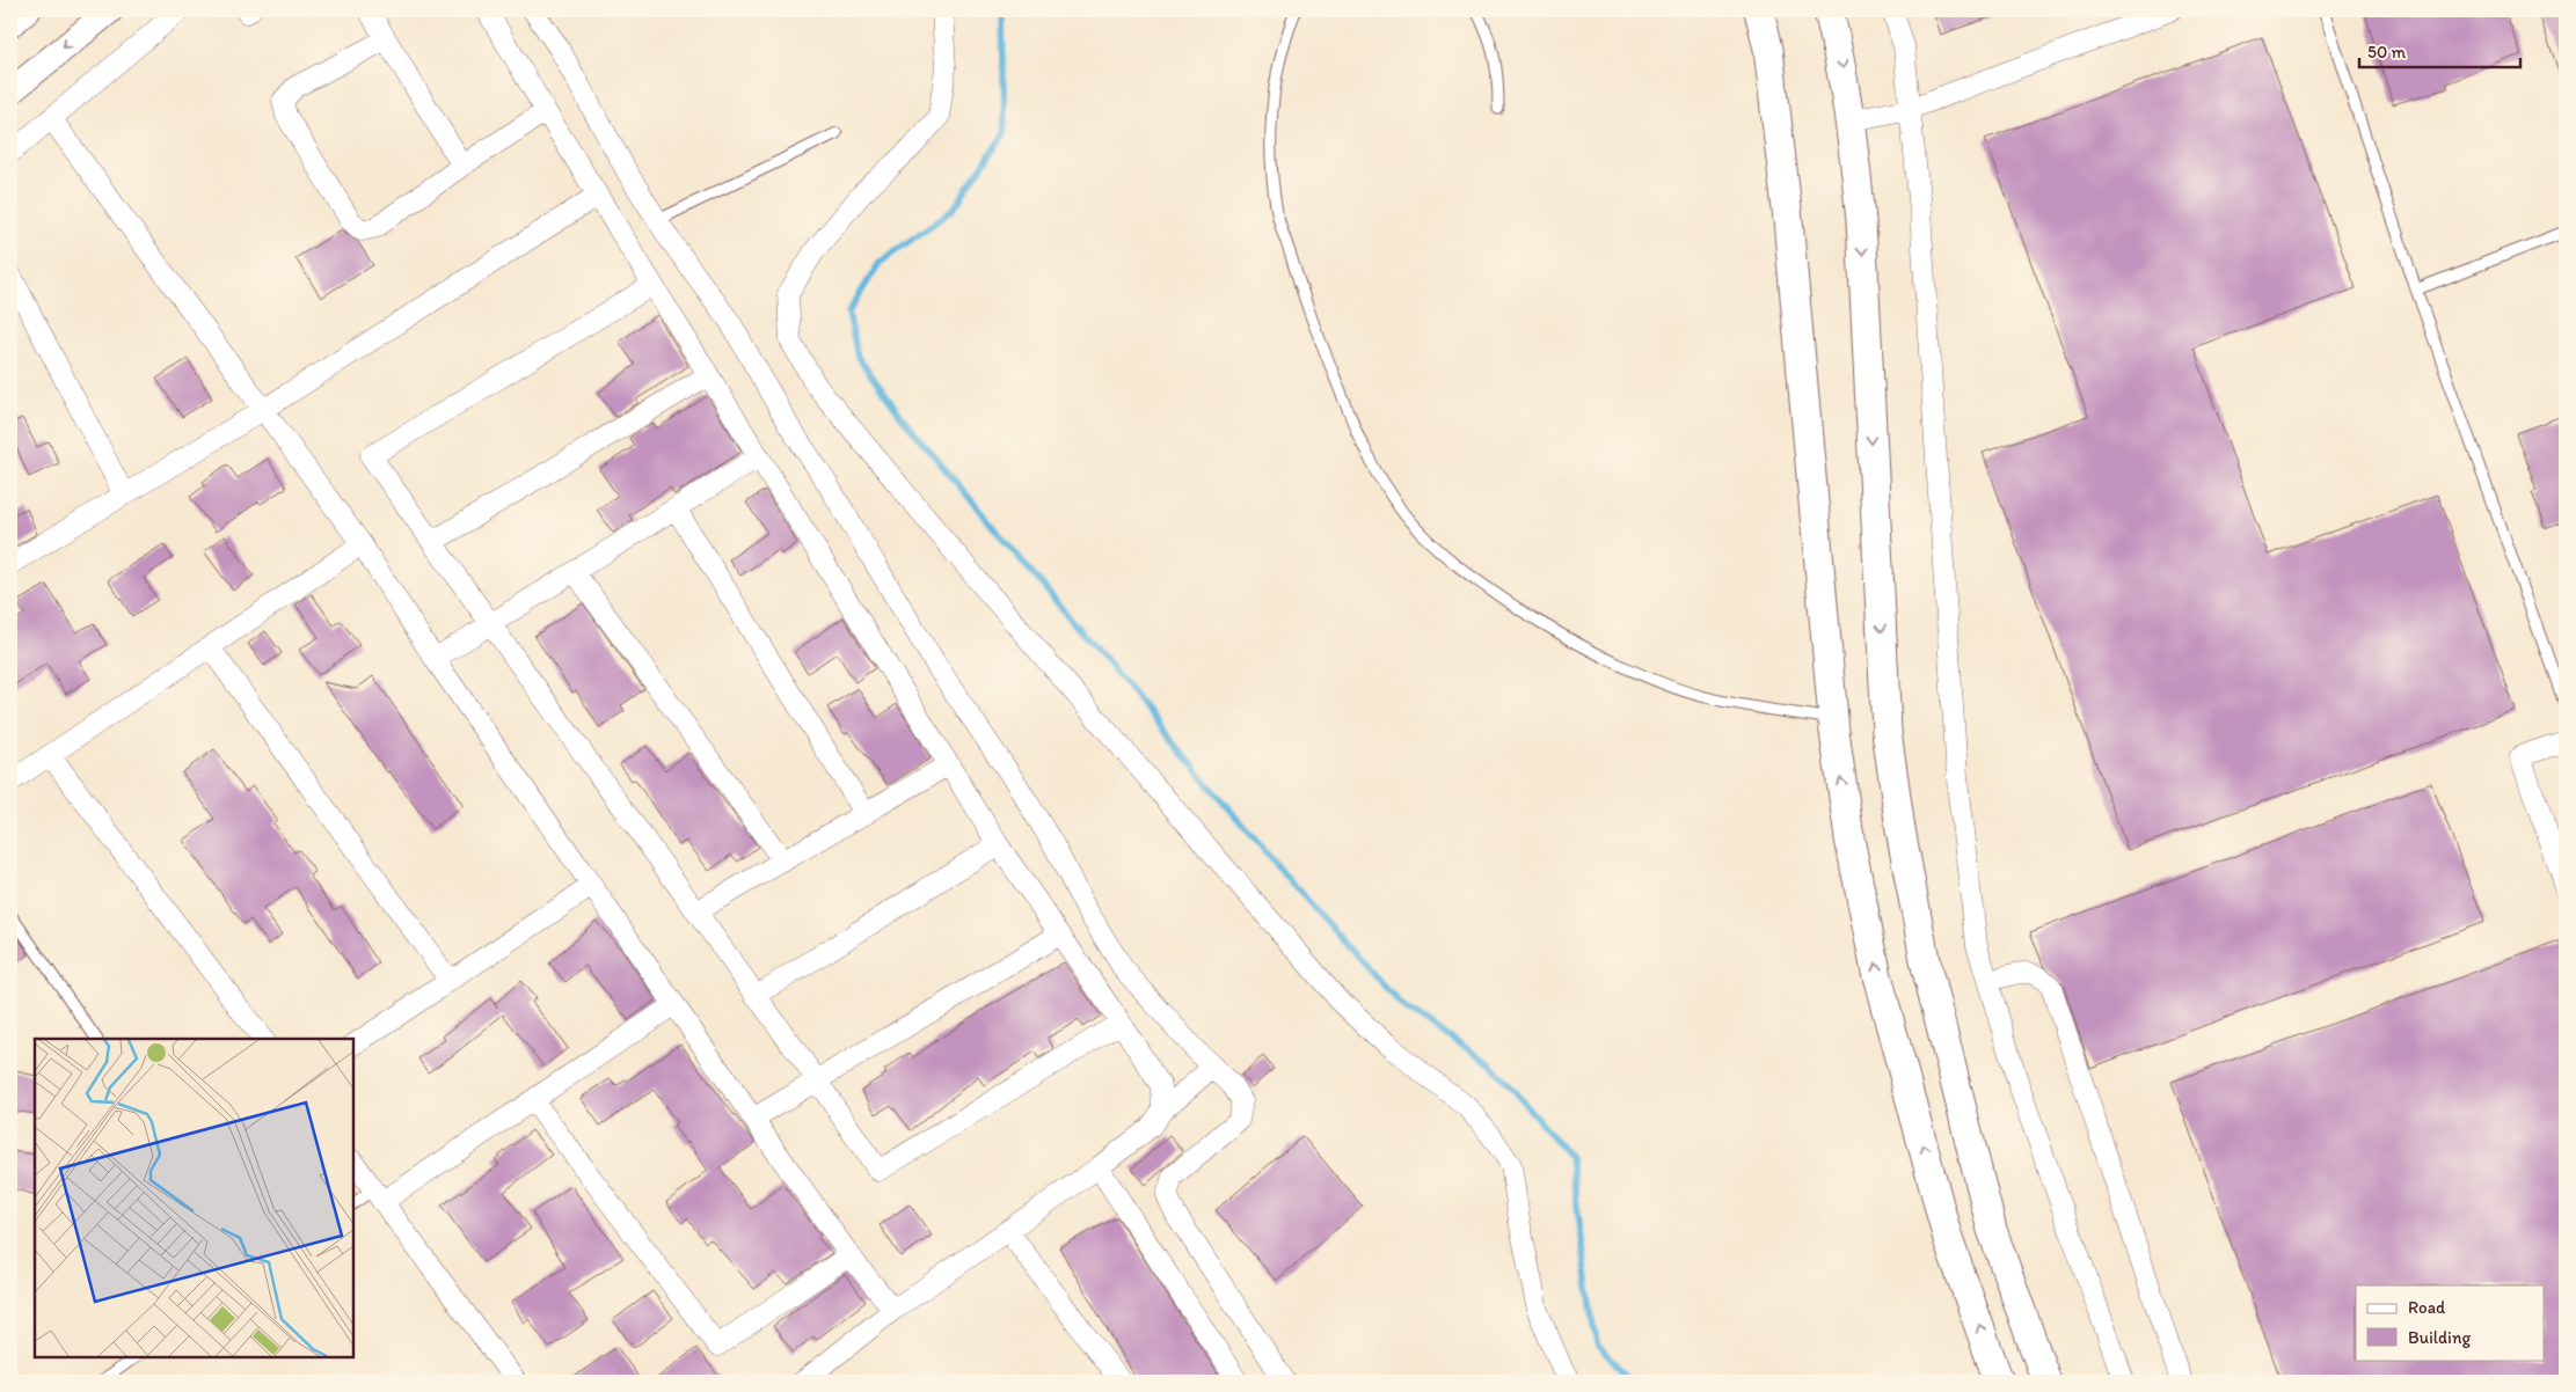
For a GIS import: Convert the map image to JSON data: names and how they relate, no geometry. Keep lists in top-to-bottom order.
{
  "legend": ["Road", "Building"],
  "scale_bar": "50 m"
}
